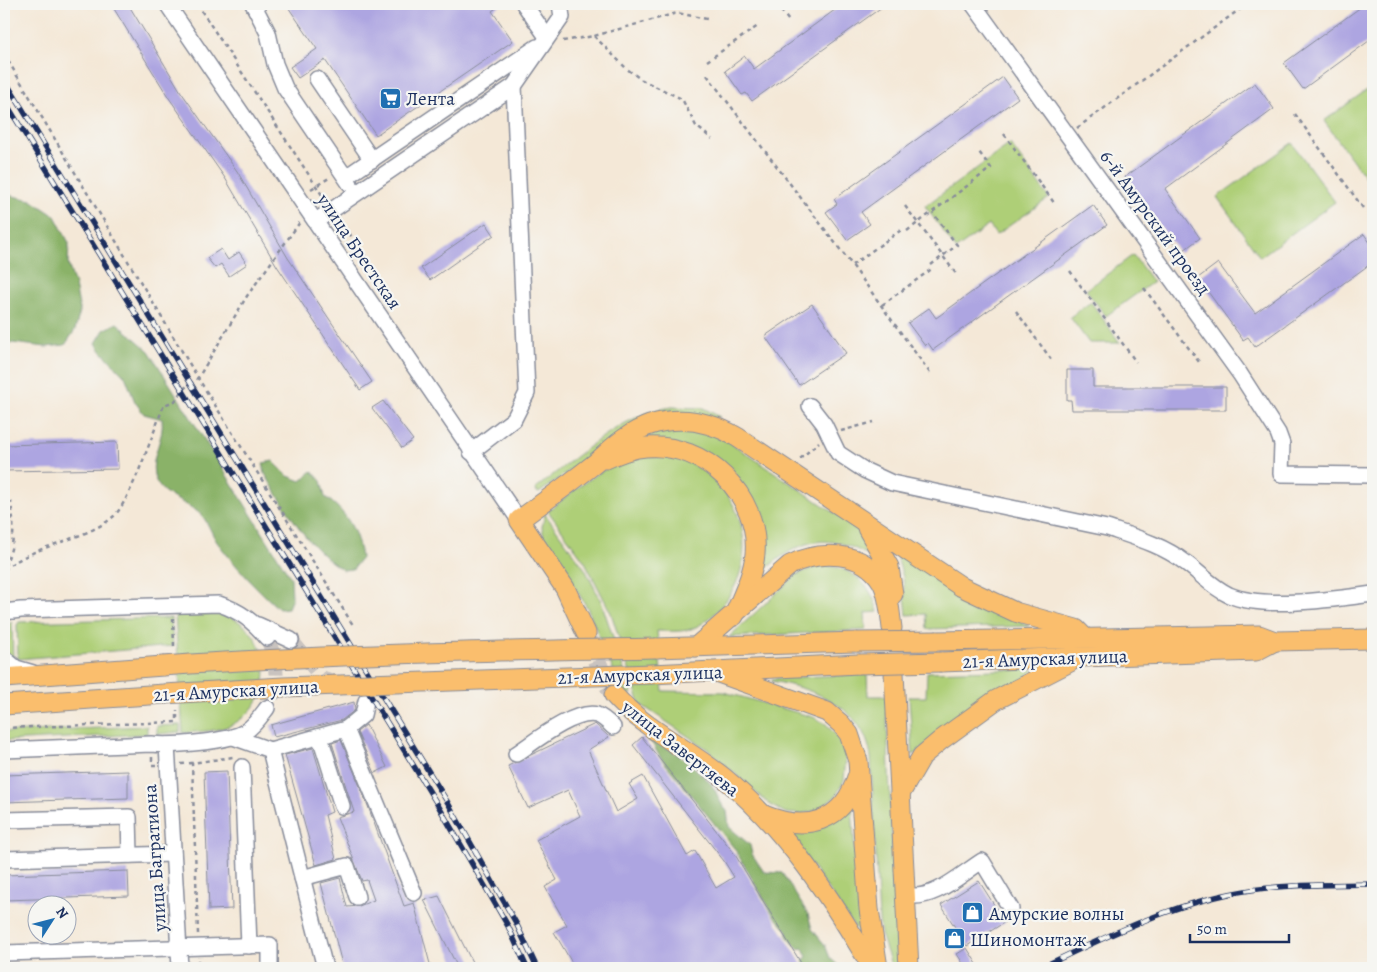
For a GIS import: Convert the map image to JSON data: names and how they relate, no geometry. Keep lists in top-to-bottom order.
{
  "streets": {
    "main road": ["21-я Амурская улица", "улица Завертяева"],
    "street": ["6-й Амурский проезд", "улица Брестская", "улица Багратиона"]
  },
  "places": {
    "supermarket": ["Лента"],
    "shop": ["Амурские волны", "Шиномонтаж"]
  },
  "scale_bar": "50 m",
  "north": "top right"
}
